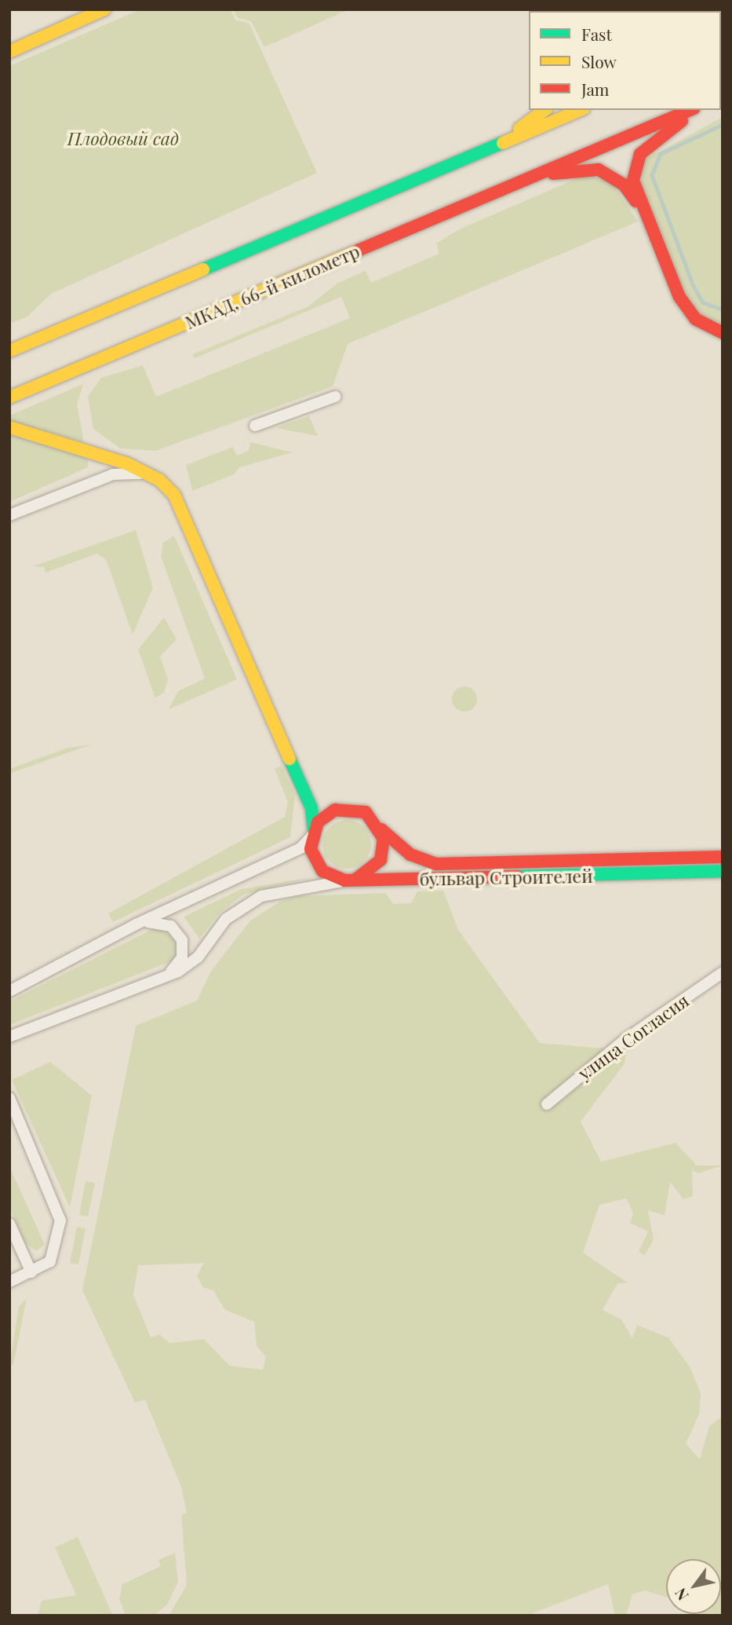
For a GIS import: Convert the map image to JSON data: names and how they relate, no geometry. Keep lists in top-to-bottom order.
{
  "streets": {
    "main road": ["МКАД, 66-й километр", "бульвар Строителей"],
    "street": ["улица Согласия"]
  },
  "parks": ["Плодовый сад"],
  "legend": ["Fast", "Slow", "Jam"],
  "north": "bottom left"
}
